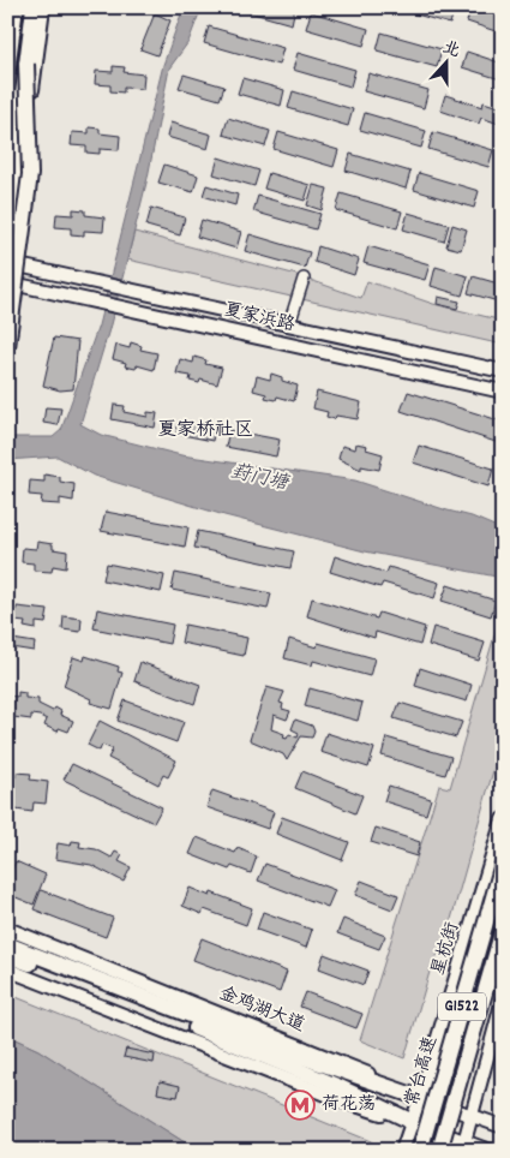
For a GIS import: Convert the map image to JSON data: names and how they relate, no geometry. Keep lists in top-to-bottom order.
{
  "streets": {
    "highway": ["G1522", "常台高速"],
    "main road": ["夏家浜路", "星杭街", "金鸡湖大道"]
  },
  "crossings": [
    ["星杭街", "金鸡湖大道"]
  ],
  "districts": ["夏家桥社区"],
  "water": ["葑门塘"],
  "places": {
    "metro station": ["荷花荡"]
  },
  "north": "top"
}
